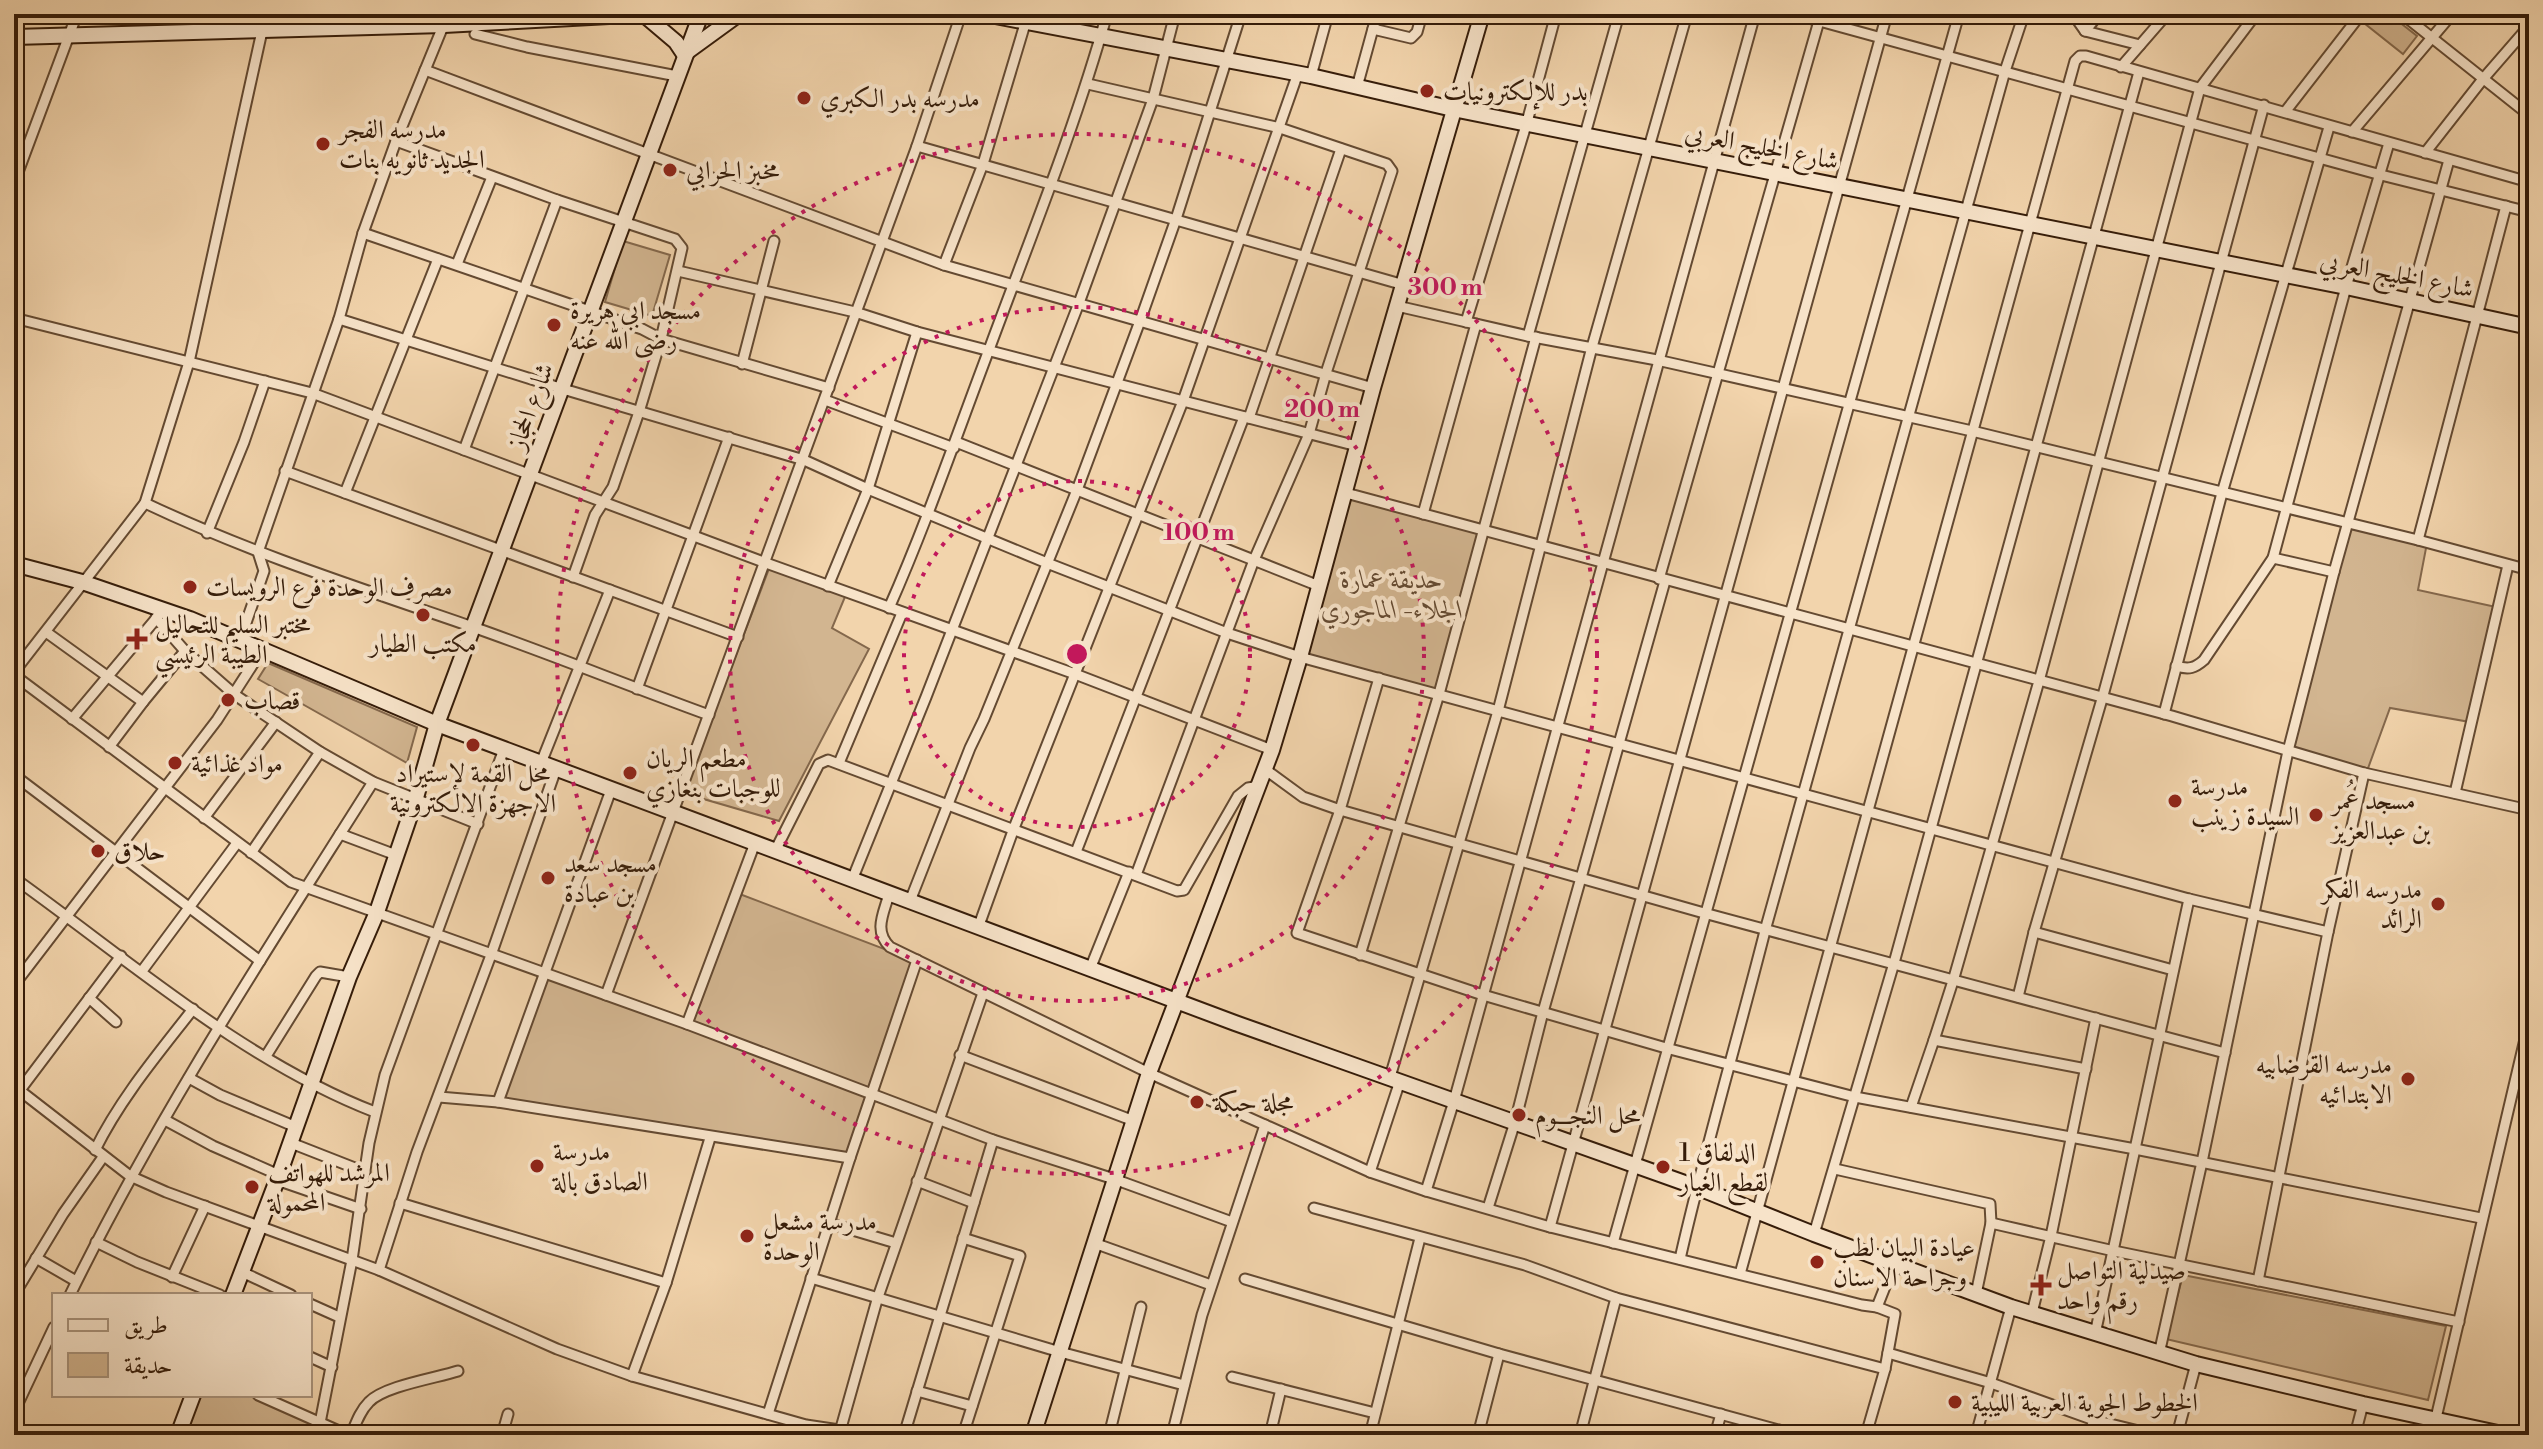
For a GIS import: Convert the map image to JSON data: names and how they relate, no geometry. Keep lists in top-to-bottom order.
{
  "streets": {
    "street": ["شارع الخليج العربي", "شارع الحجاز"]
  },
  "parks": ["حديقة عمارة الجلاء- الماجوري"],
  "places": {
    "other": [
      "بدر للإلكترونيات",
      "مدرسه بدر الكبري",
      "مدرسه الفجر الجديد ثانويه بنات",
      "مخبز الحرابي",
      "مسجد ابي هريرة رضى الله عنه",
      "مصرف الوحدة فرع الرويسات",
      "مكتب الطيار",
      "قصاب",
      "محل القمة لإستيراد الاجهزة الالكترونية",
      "مواد غذائية",
      "مطعم الريان للوجبات بنغازي",
      "مدرسة السيدة زينب",
      "مسجد عُمر بن عبدالعزيز",
      "حلاق",
      "مسجد سعد بن عبادة",
      "مدرسه الفكر الرائد",
      "مدرسه القرضابيه الابتدائيه",
      "مجلة حبكة",
      "محل النجـــوم",
      "مدرسة الصادق بالة",
      "الدلفاق 1 لقطع الغيار",
      "المرشد للهواتف المحمولة",
      "مدرسة مشعل الوحدة",
      "عيادة البيان لطب وجراحة الاسنان",
      "الخطوط الجوية العربية الليبية"
    ],
    "health": ["مختبر السليم للتحاليل الطيبة الرئيسي", "صيدلية التواصل رقم واحد"]
  },
  "legend": ["طريق", "حديقة"],
  "rings": ["300 m", "200 m", "100 m"]
}
